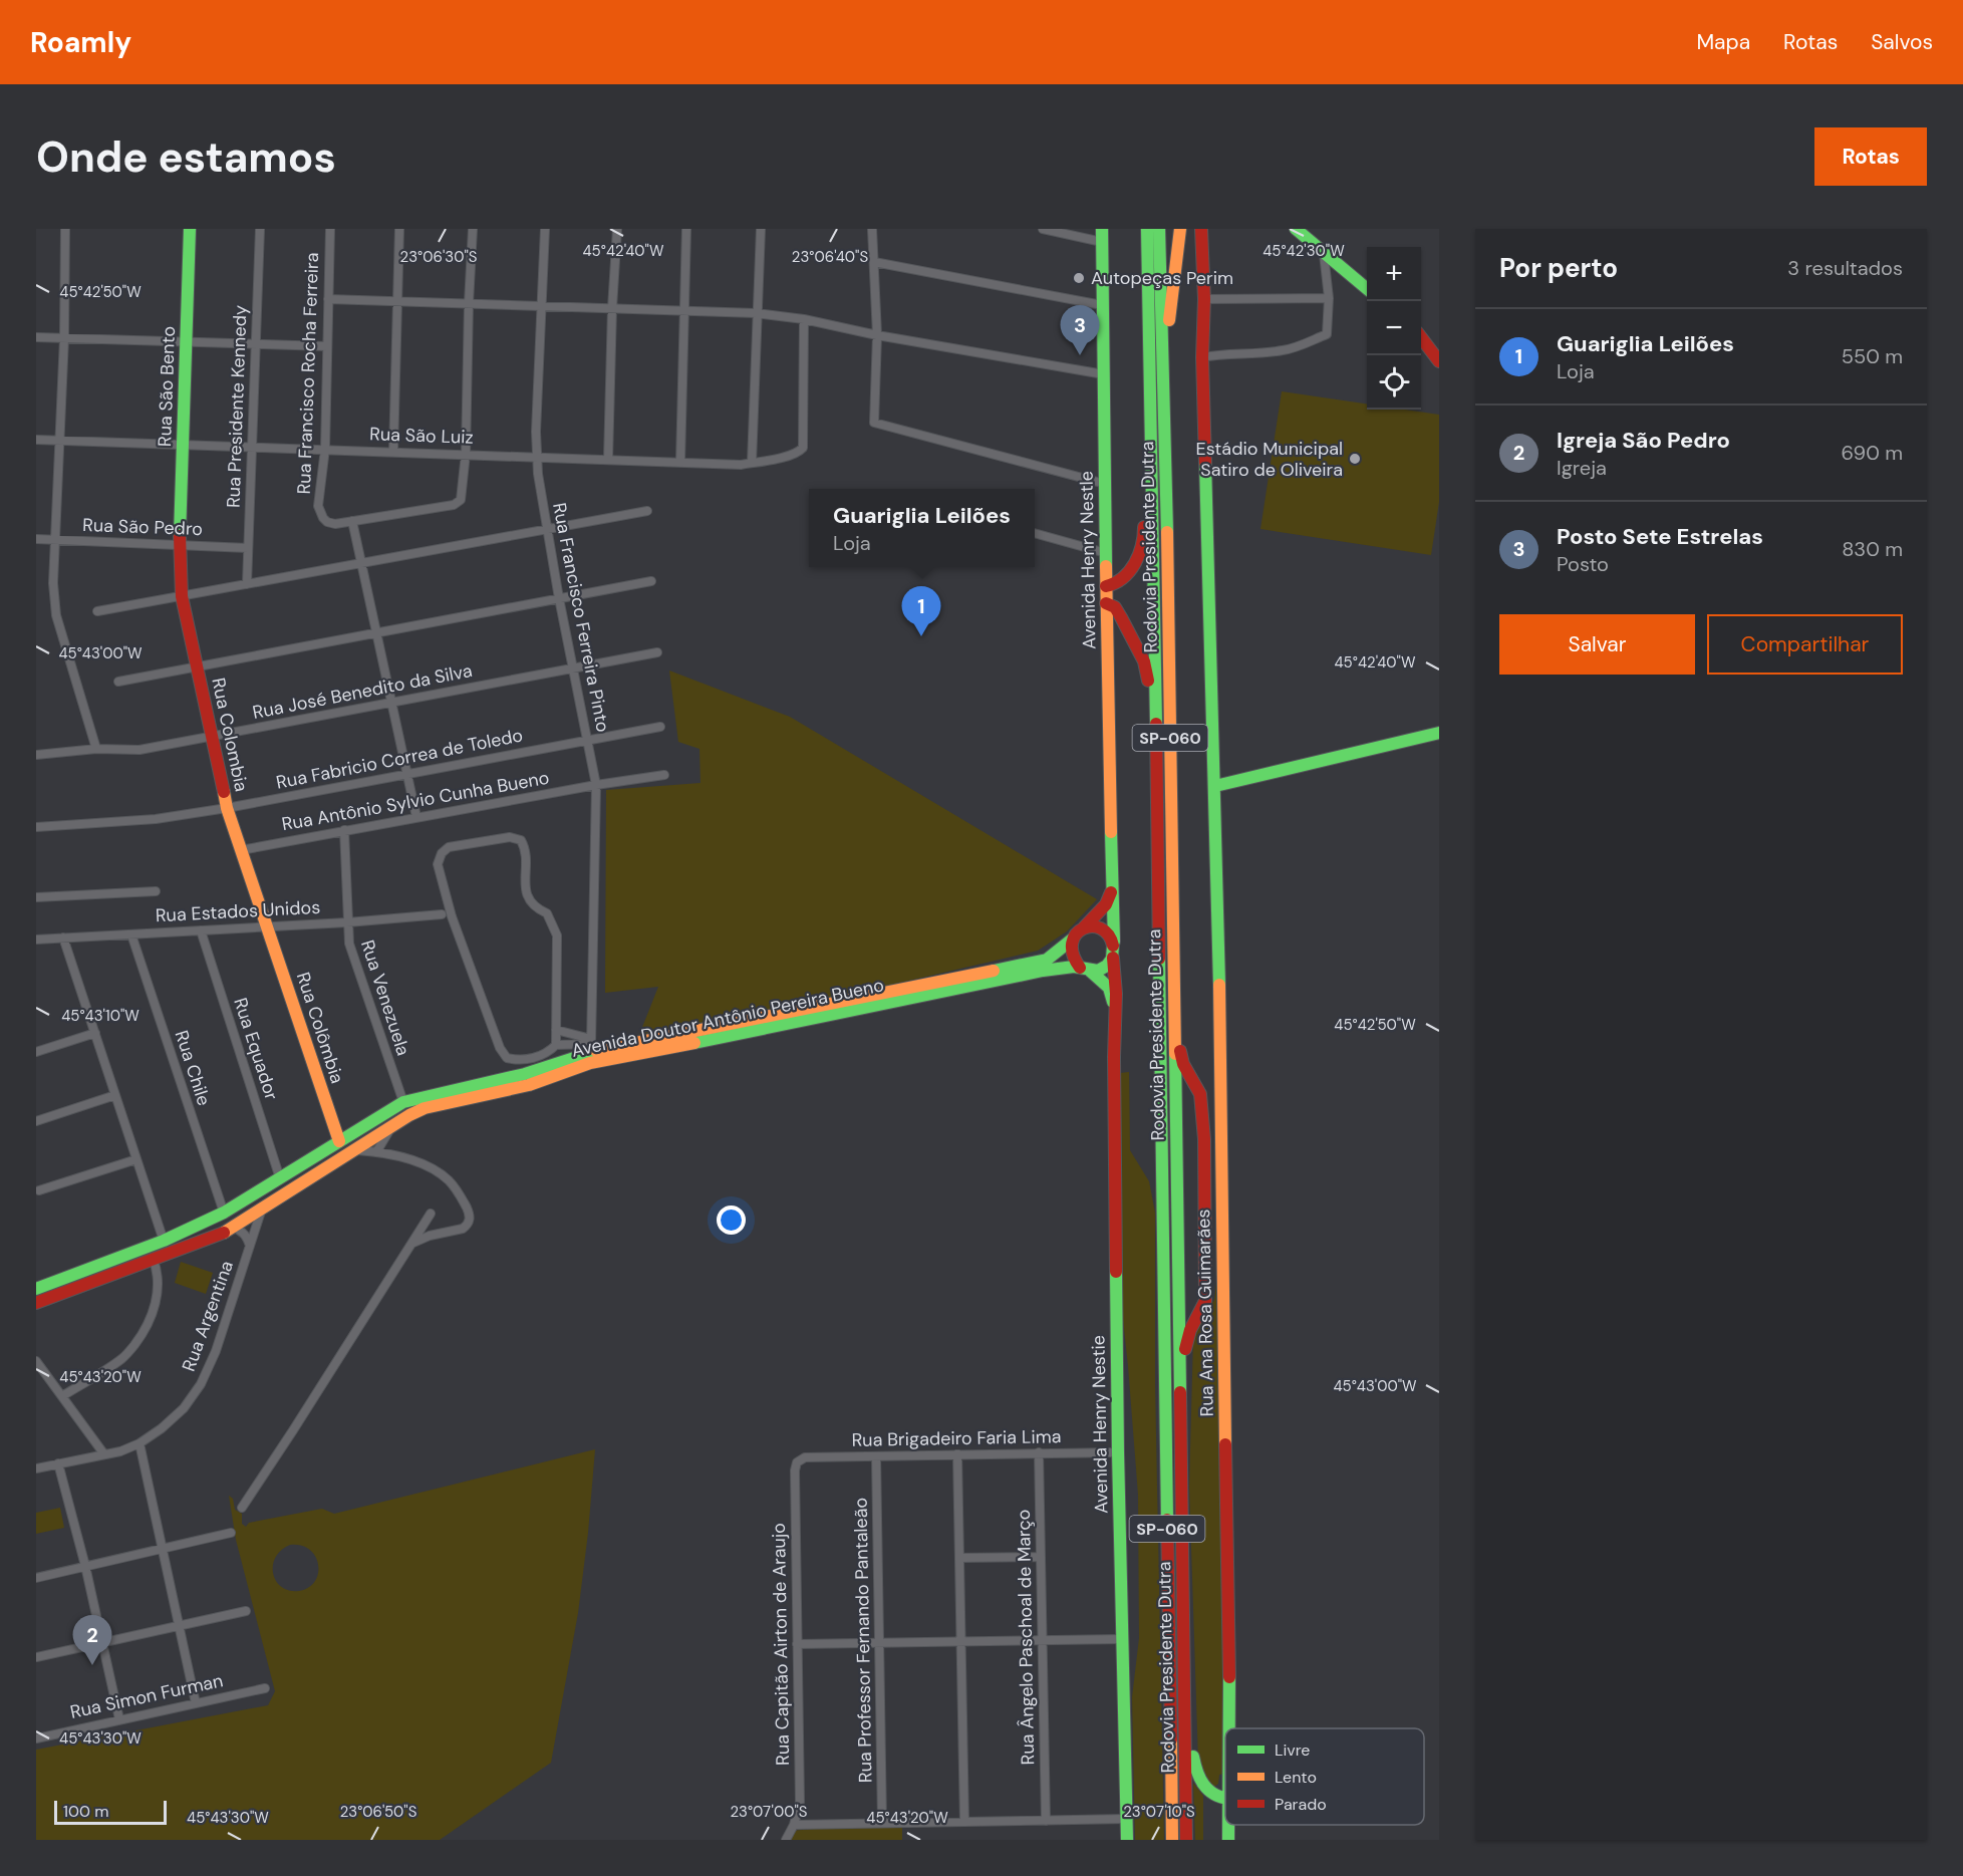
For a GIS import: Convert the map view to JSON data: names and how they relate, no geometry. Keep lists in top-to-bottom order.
{
  "streets": {
    "main road": [
      "Rua São Bento",
      "Rodovia Presidente Dutra",
      "Avenida Henry Nestle",
      "Rua Colombia",
      "SP-060",
      "Avenida Doutor Antônio Pereira Bueno",
      "Rua Colômbia",
      "Rua Ana Rosa Guimarães",
      "Avenida Henry Nestie"
    ],
    "street": [
      "Rua Francisco Rocha Ferreira",
      "Rua Presidente Kennedy",
      "Rua São Luiz",
      "Rua São Pedro",
      "Rua Francisco Ferreira Pinto",
      "Rua José Benedito da Silva",
      "Rua Fabricio Correa de Toledo",
      "Rua Antônio Sylvio Cunha Bueno",
      "Rua Estados Unidos",
      "Rua Venezuela",
      "Rua Equador",
      "Rua Chile",
      "Rua Argentina",
      "Rua Brigadeiro Faria Lima",
      "Rua Ângelo Paschoal de Março",
      "Rua Professor Fernando Pantaleão",
      "Rua Capitão Airton de Araujo",
      "Rua Simon Furman"
    ]
  },
  "crossings": [
    ["Rua Francisco Rocha Ferreira", "Rua São Luiz"],
    ["Rua São Bento", "Rua São Luiz"],
    ["Rua São Bento", "Rua São Pedro"],
    ["Rua São Bento", "Rua Colombia"],
    ["Rua Presidente Kennedy", "Rua São Luiz"],
    ["Rua Presidente Kennedy", "Rua São Pedro"],
    ["Rua São Luiz", "Rua Francisco Ferreira Pinto"],
    ["Rua São Pedro", "Rua Colombia"],
    ["Avenida Henry Nestle", "Avenida Doutor Antônio Pereira Bueno"],
    ["Avenida Henry Nestle", "Avenida Henry Nestie"],
    ["Rua Francisco Ferreira Pinto", "Rua José Benedito da Silva"],
    ["Rua Francisco Ferreira Pinto", "Rua Fabricio Correa de Toledo"],
    ["Rua Francisco Ferreira Pinto", "Rua Antônio Sylvio Cunha Bueno"],
    ["Rua Francisco Ferreira Pinto", "Avenida Doutor Antônio Pereira Bueno"],
    ["Rua José Benedito da Silva", "Rua Colombia"],
    ["Rua Colombia", "Rua Fabricio Correa de Toledo"],
    ["Rua Colombia", "Rua Antônio Sylvio Cunha Bueno"],
    ["Rua Colombia", "Rua Estados Unidos"],
    ["Rua Colombia", "Rua Colômbia"],
    ["Rua Antônio Sylvio Cunha Bueno", "Rua Venezuela"],
    ["Rua Estados Unidos", "Rua Venezuela"],
    ["Rua Estados Unidos", "Rua Colômbia"],
    ["Rua Estados Unidos", "Rua Equador"],
    ["Rua Estados Unidos", "Rua Chile"],
    ["Rua Venezuela", "Avenida Doutor Antônio Pereira Bueno"],
    ["Avenida Doutor Antônio Pereira Bueno", "Rua Colômbia"],
    ["Avenida Doutor Antônio Pereira Bueno", "Rua Equador"],
    ["Avenida Doutor Antônio Pereira Bueno", "Rua Chile"],
    ["Avenida Doutor Antônio Pereira Bueno", "Rua Argentina"],
    ["Avenida Doutor Antônio Pereira Bueno", "Avenida Henry Nestie"],
    ["Avenida Henry Nestie", "Rua Brigadeiro Faria Lima"],
    ["Rua Brigadeiro Faria Lima", "Rua Ângelo Paschoal de Março"],
    ["Rua Brigadeiro Faria Lima", "Rua Professor Fernando Pantaleão"],
    ["Rua Brigadeiro Faria Lima", "Rua Capitão Airton de Araujo"]
  ],
  "places": ["Autopeças Perim", "Estádio Municipal Satiro de Oliveira"],
  "legend": ["Livre", "Lento", "Parado"],
  "scale_bar": "100 m",
  "page": {
    "header": "Roamly",
    "nav": ["Mapa", "Rotas", "Salvos"],
    "buttons": [
      "Rotas",
      ["Salvar", "Compartilhar"]
    ],
    "title": "Onde estamos",
    "heading": ["Por perto", "3 resultados"],
    "map_buttons": ["+", "−"],
    "pins": ["3", "1", "2"],
    "list": [
      {
        "mark": "1",
        "name": "Guariglia Leilões",
        "note": "Loja",
        "value": "550 m"
      },
      {
        "mark": "2",
        "name": "Igreja São Pedro",
        "note": "Igreja",
        "value": "690 m"
      },
      {
        "mark": "3",
        "name": "Posto Sete Estrelas",
        "note": "Posto",
        "value": "830 m"
      }
    ],
    "popup": ["Guariglia Leilões", "Loja"],
    "scale": "100 m"
  },
  "coordinates": [
    "45°42'30\"W",
    "45°42'40\"W",
    "23°06'30\"S",
    "23°06'40\"S",
    "45°42'50\"W",
    "45°43'00\"W",
    "45°43'10\"W",
    "45°43'20\"W",
    "45°43'30\"W",
    "23°06'50\"S",
    "23°07'00\"S",
    "23°07'10\"S"
  ]
}
